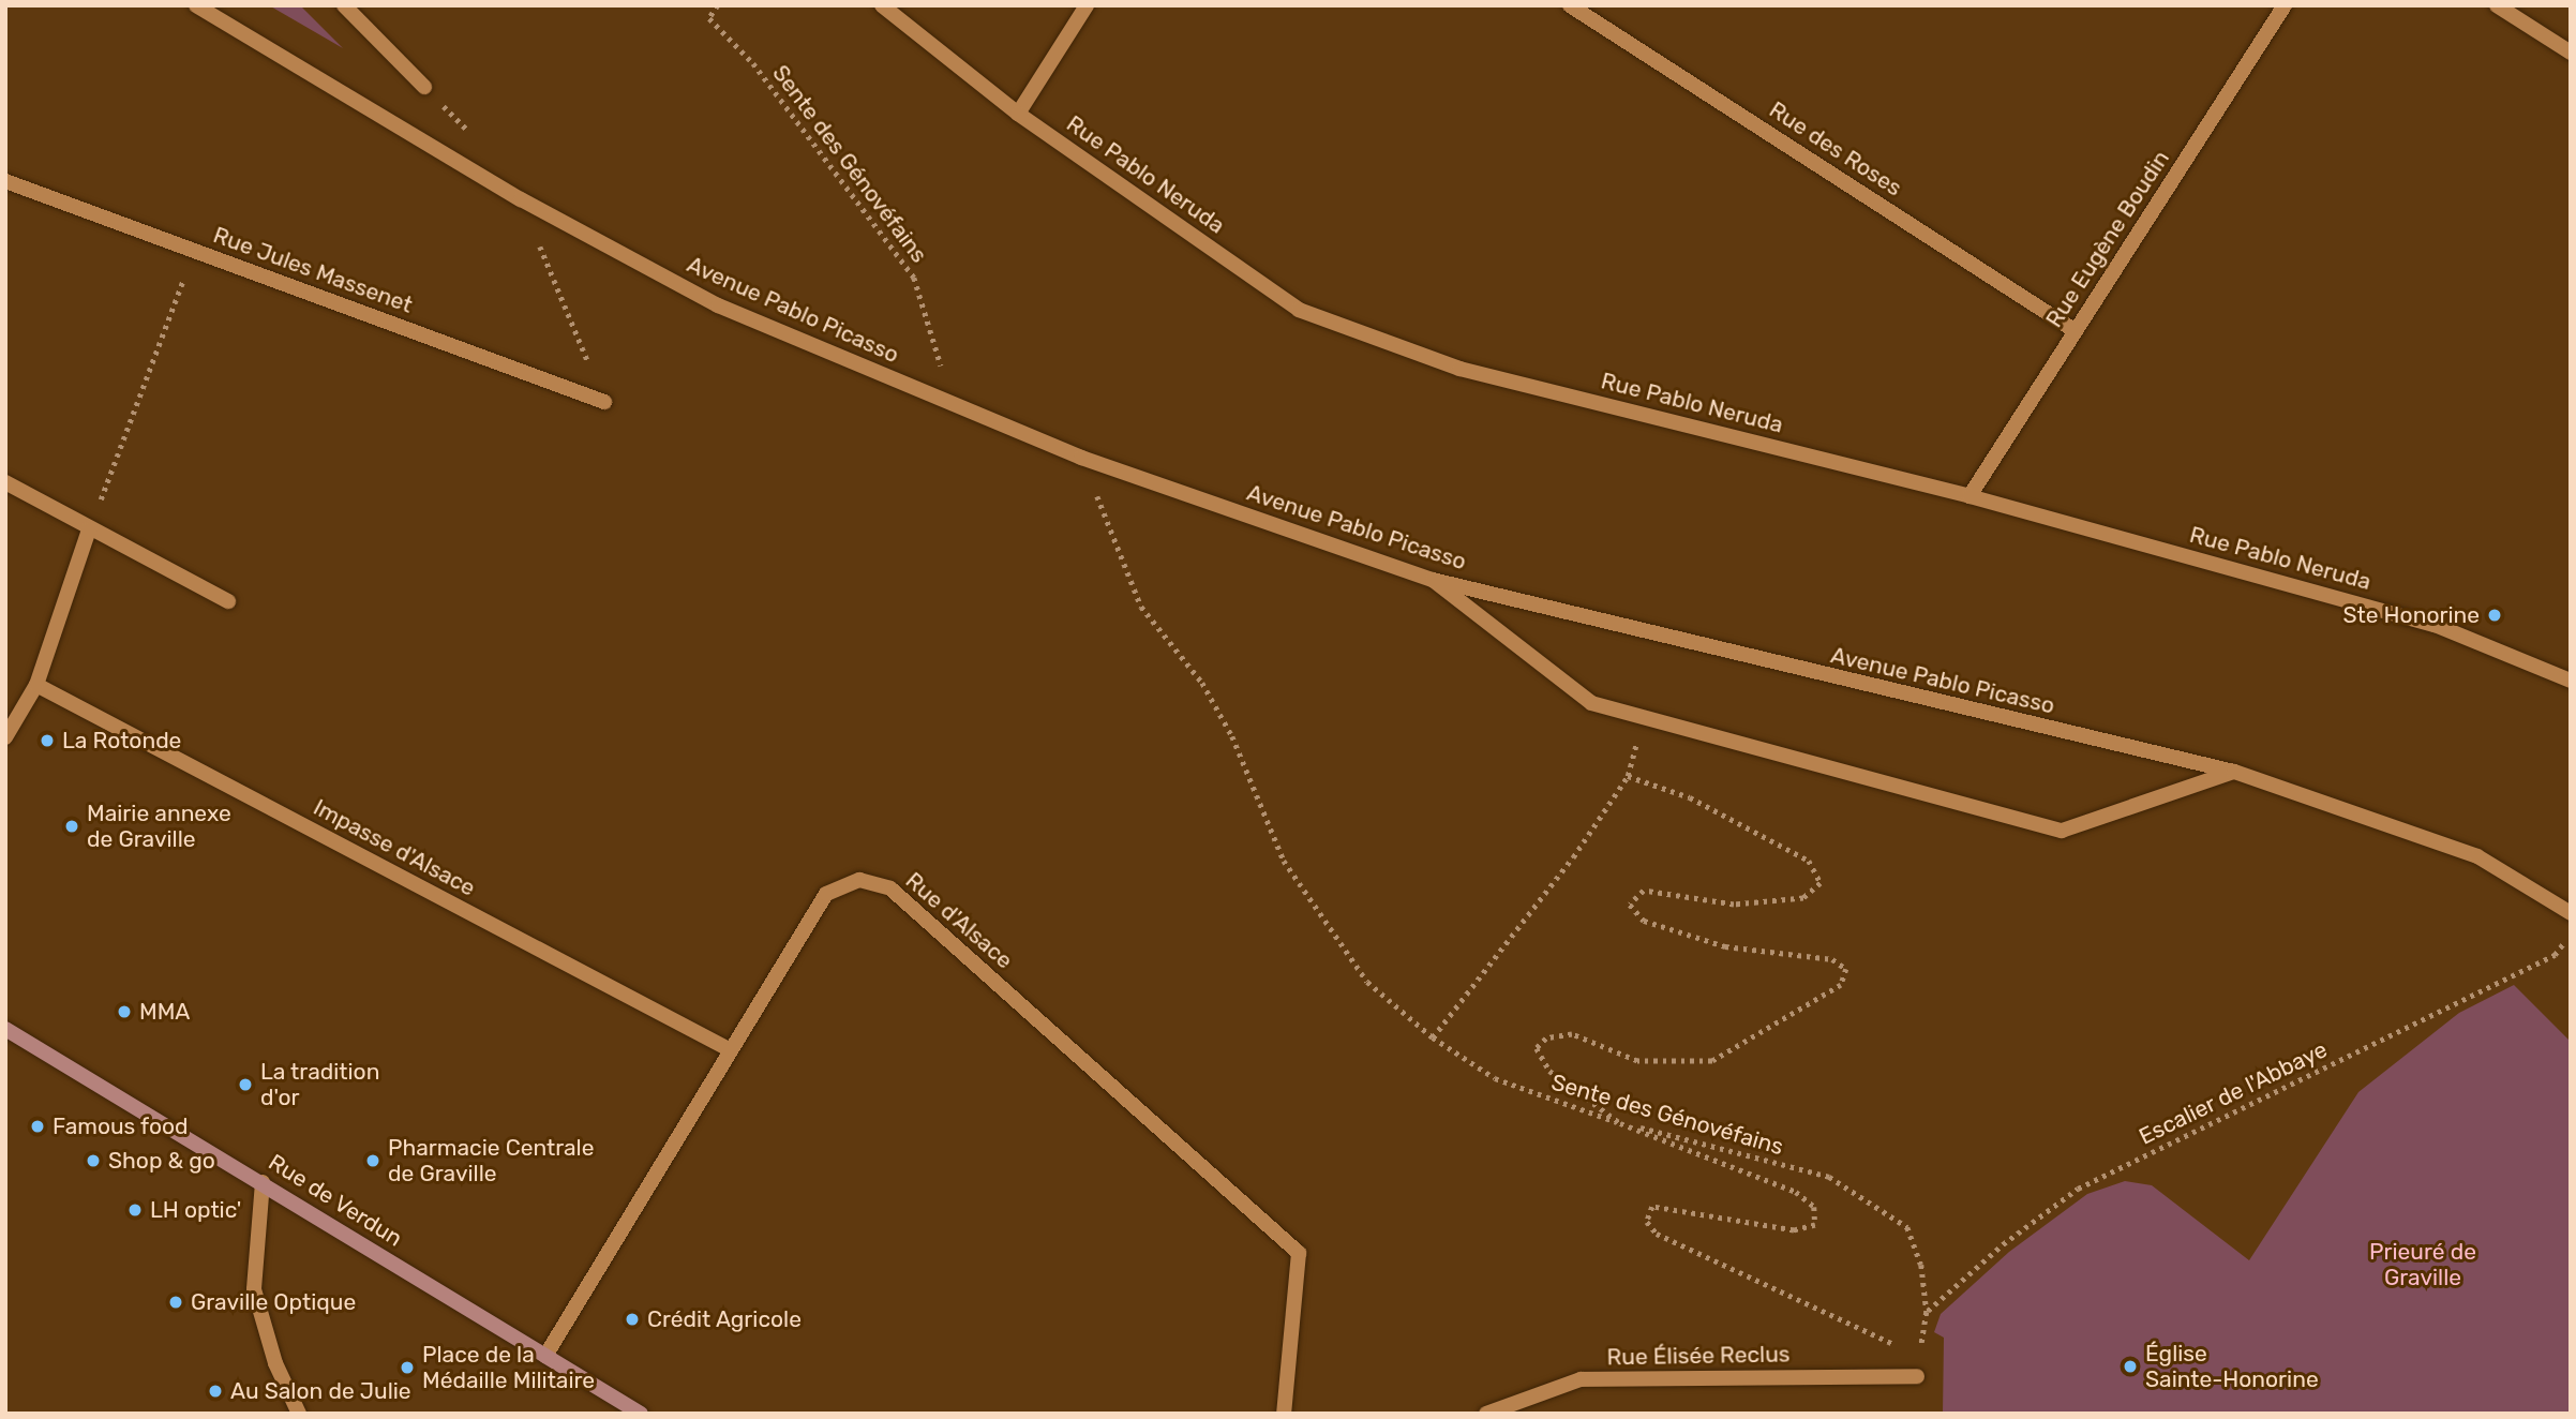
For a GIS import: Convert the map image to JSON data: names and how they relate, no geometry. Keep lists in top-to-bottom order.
{
  "streets": {
    "main road": ["Rue de Verdun"],
    "street": [
      "Rue des Roses",
      "Rue Pablo Neruda",
      "Rue Eugène Boudin",
      "Rue Jules Massenet",
      "Avenue Pablo Picasso",
      "Impasse d'Alsace",
      "Rue d'Alsace",
      "Rue Élisée Reclus"
    ],
    "path": ["Sente des Génovéfains", "Escalier de l'Abbaye"]
  },
  "crossings": [
    ["Rue des Roses", "Rue Eugène Boudin"],
    ["Sente des Génovéfains", "Avenue Pablo Picasso"],
    ["Sente des Génovéfains", "Escalier de l'Abbaye"],
    ["Rue Pablo Neruda", "Rue Eugène Boudin"],
    ["Impasse d'Alsace", "Rue d'Alsace"],
    ["Rue d'Alsace", "Rue de Verdun"]
  ],
  "parks": ["Prieuré de Graville"],
  "places": [
    "Ste Honorine",
    "La Rotonde",
    "Mairie annexe de Graville",
    "MMA",
    "La tradition d'or",
    "Famous food",
    "Shop & go",
    "Pharmacie Centrale de Graville",
    "LH optic'",
    "Graville Optique",
    "Crédit Agricole",
    "Église Sainte-Honorine",
    "Place de la Médaille Militaire",
    "Au Salon de Julie"
  ]
}
